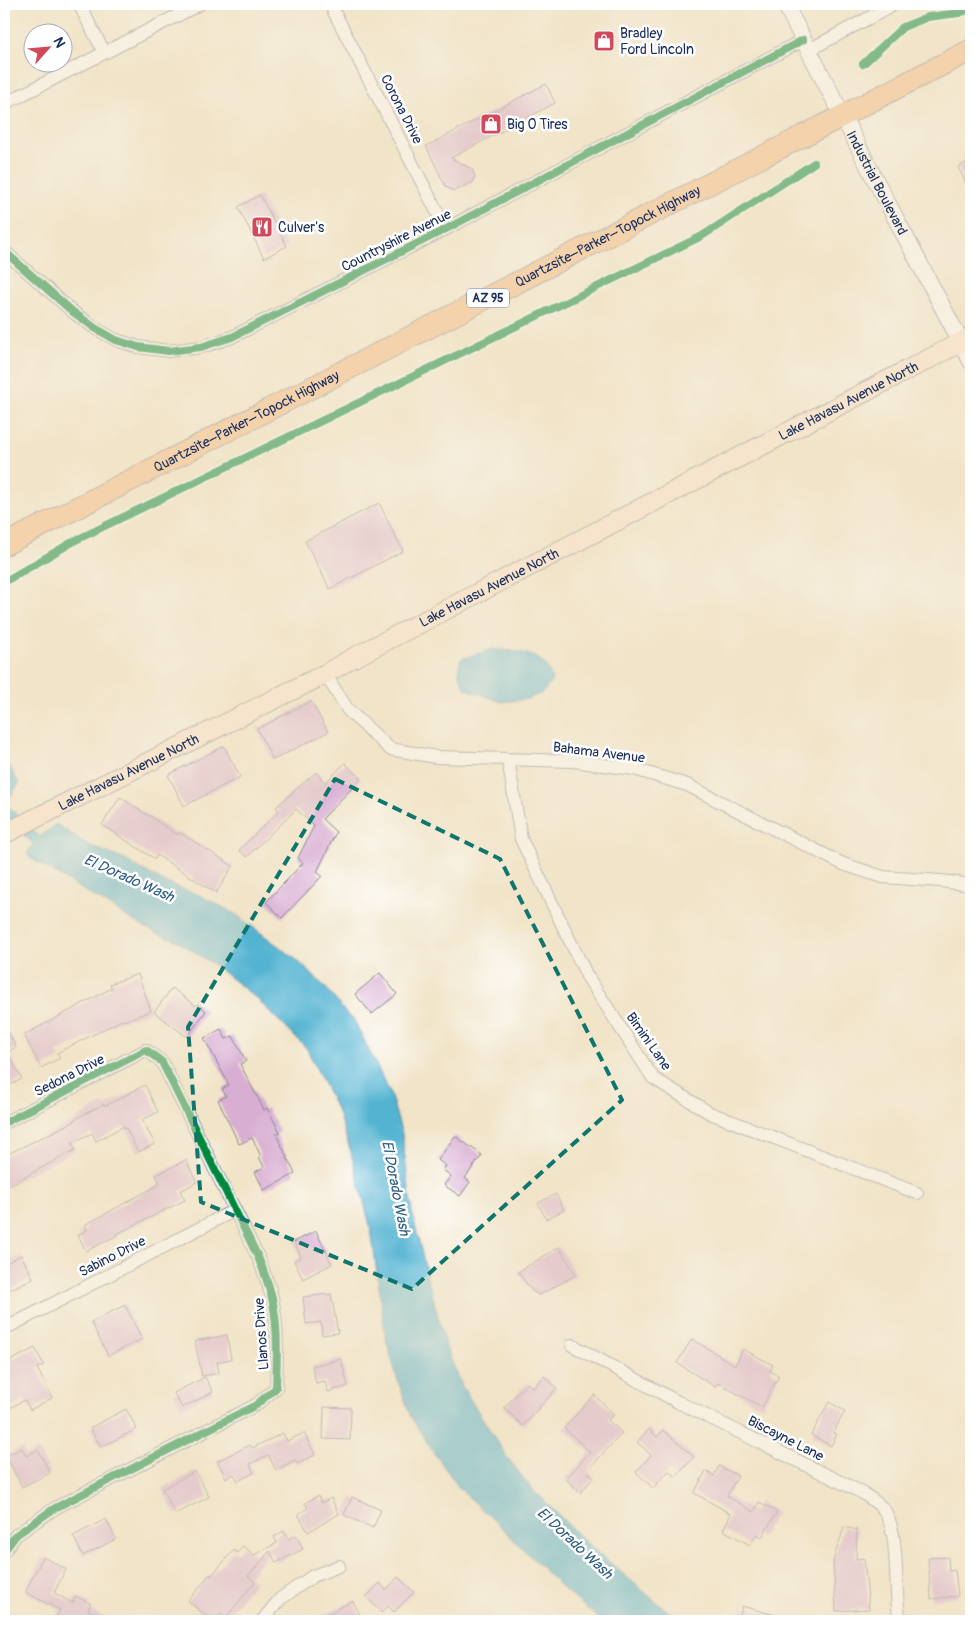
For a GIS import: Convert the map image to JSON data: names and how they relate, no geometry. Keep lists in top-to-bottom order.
{
  "streets": {
    "highway": ["Quartzsite–Parker–Topock Highway", "AZ 95"],
    "main road": ["Lake Havasu Avenue North"],
    "street": [
      "Corona Drive",
      "Industrial Boulevard",
      "Countryshire Avenue",
      "Bahama Avenue",
      "Bimini Lane",
      "Sedona Drive",
      "Sabino Drive",
      "Llanos Drive",
      "Biscayne Lane"
    ]
  },
  "crossings": [
    ["Corona Drive", "Countryshire Avenue"],
    ["Industrial Boulevard", "Quartzsite–Parker–Topock Highway"],
    ["Industrial Boulevard", "Countryshire Avenue"],
    ["Industrial Boulevard", "Lake Havasu Avenue North"],
    ["Lake Havasu Avenue North", "Bahama Avenue"],
    ["Bahama Avenue", "Bimini Lane"],
    ["Sedona Drive", "Llanos Drive"],
    ["Sabino Drive", "Llanos Drive"]
  ],
  "water": ["El Dorado Wash"],
  "places": {
    "shop": ["Bradley Ford Lincoln", "Big O Tires"],
    "restaurant": ["Culver's"]
  },
  "north": "top right"
}
